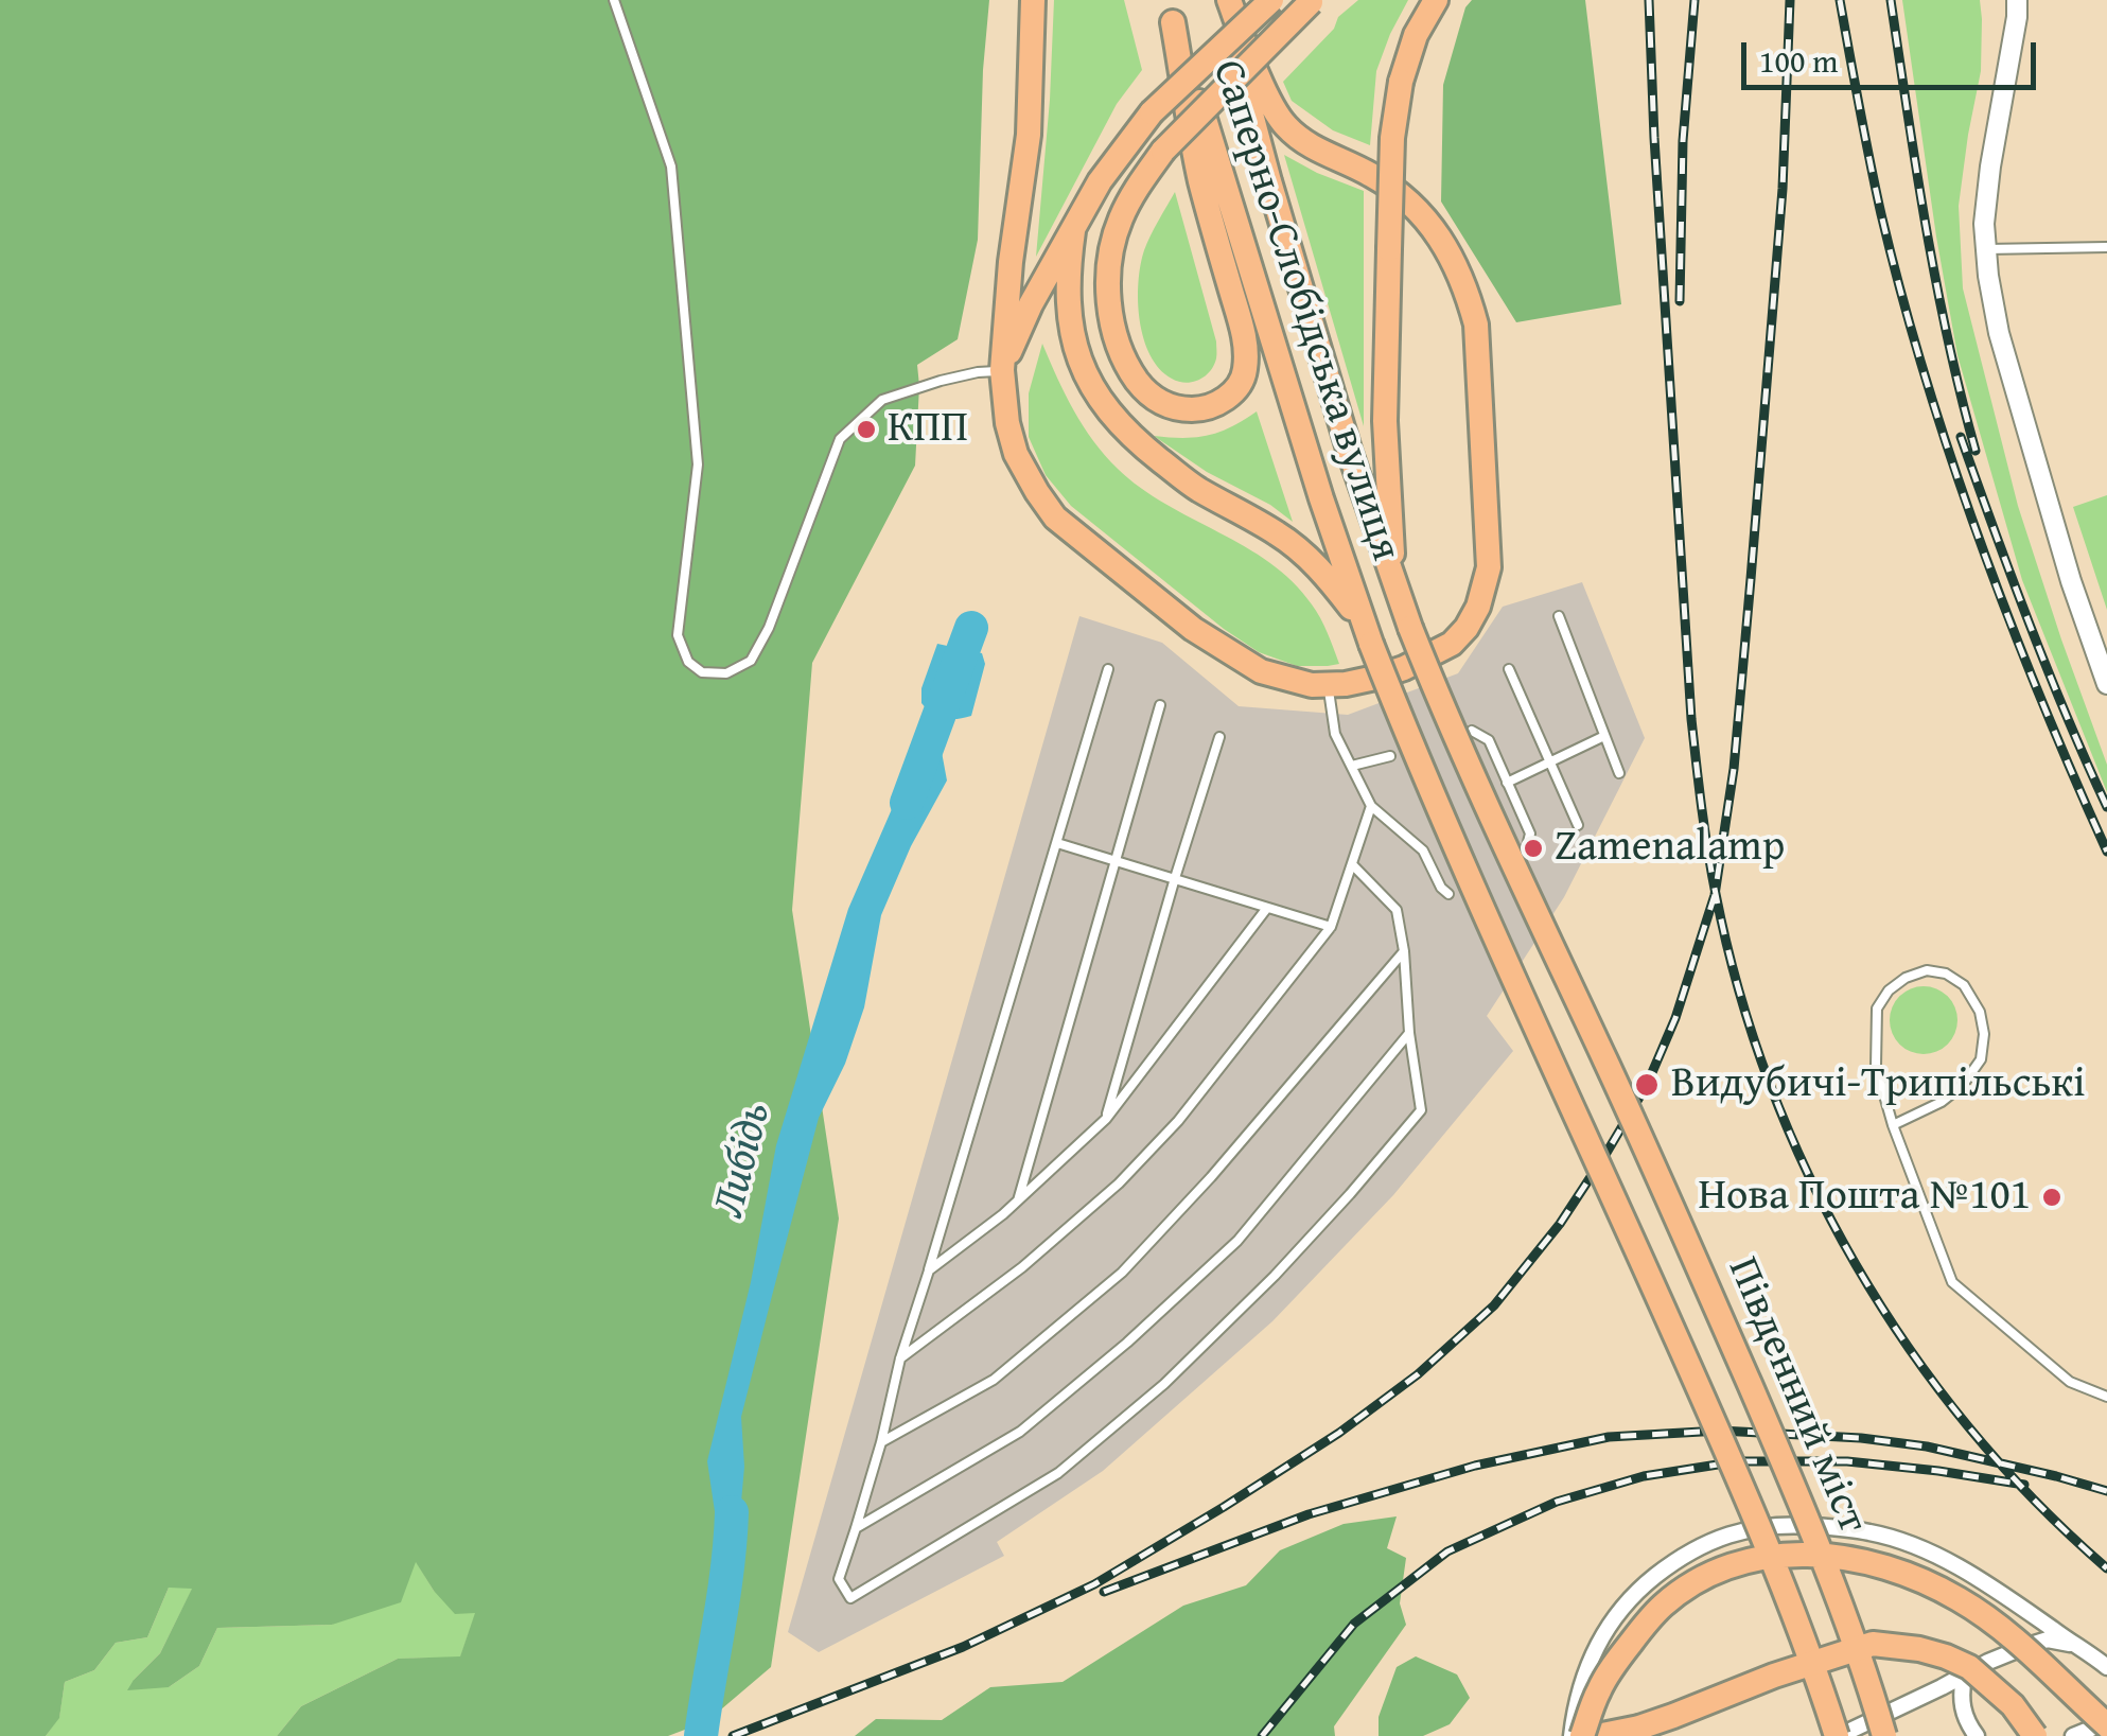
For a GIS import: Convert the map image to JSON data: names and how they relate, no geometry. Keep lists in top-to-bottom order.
{
  "streets": {
    "main road": ["Саперно-Слобідська вулиця", "Південний міст"]
  },
  "crossings": [
    ["Саперно-Слобідська вулиця", "Південний міст"]
  ],
  "water": ["Либідь"],
  "places": [
    "КПП",
    "Zamenalamp",
    "Видубичі-Трипільські",
    "Нова Пошта №101"
  ],
  "scale_bar": "100 m"
}
